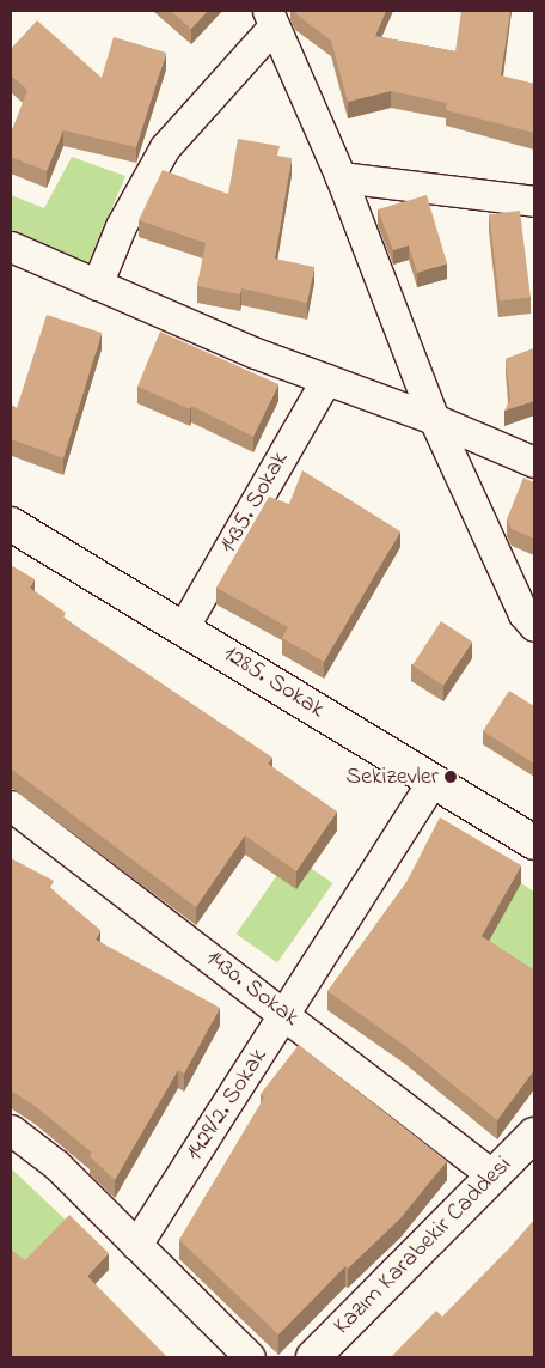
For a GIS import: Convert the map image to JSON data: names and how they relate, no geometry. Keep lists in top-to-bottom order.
{
  "streets": {
    "street": [
      "1435. Sokak",
      "1285. Sokak",
      "1430. Sokak",
      "1429/2. Sokak",
      "Kazım Karabekir Caddesi"
    ]
  },
  "crossings": [
    ["1435. Sokak", "1285. Sokak"],
    ["1285. Sokak", "1429/2. Sokak"],
    ["1430. Sokak", "1429/2. Sokak"],
    ["1430. Sokak", "Kazım Karabekir Caddesi"]
  ],
  "places": ["Sekizevler"]
}
